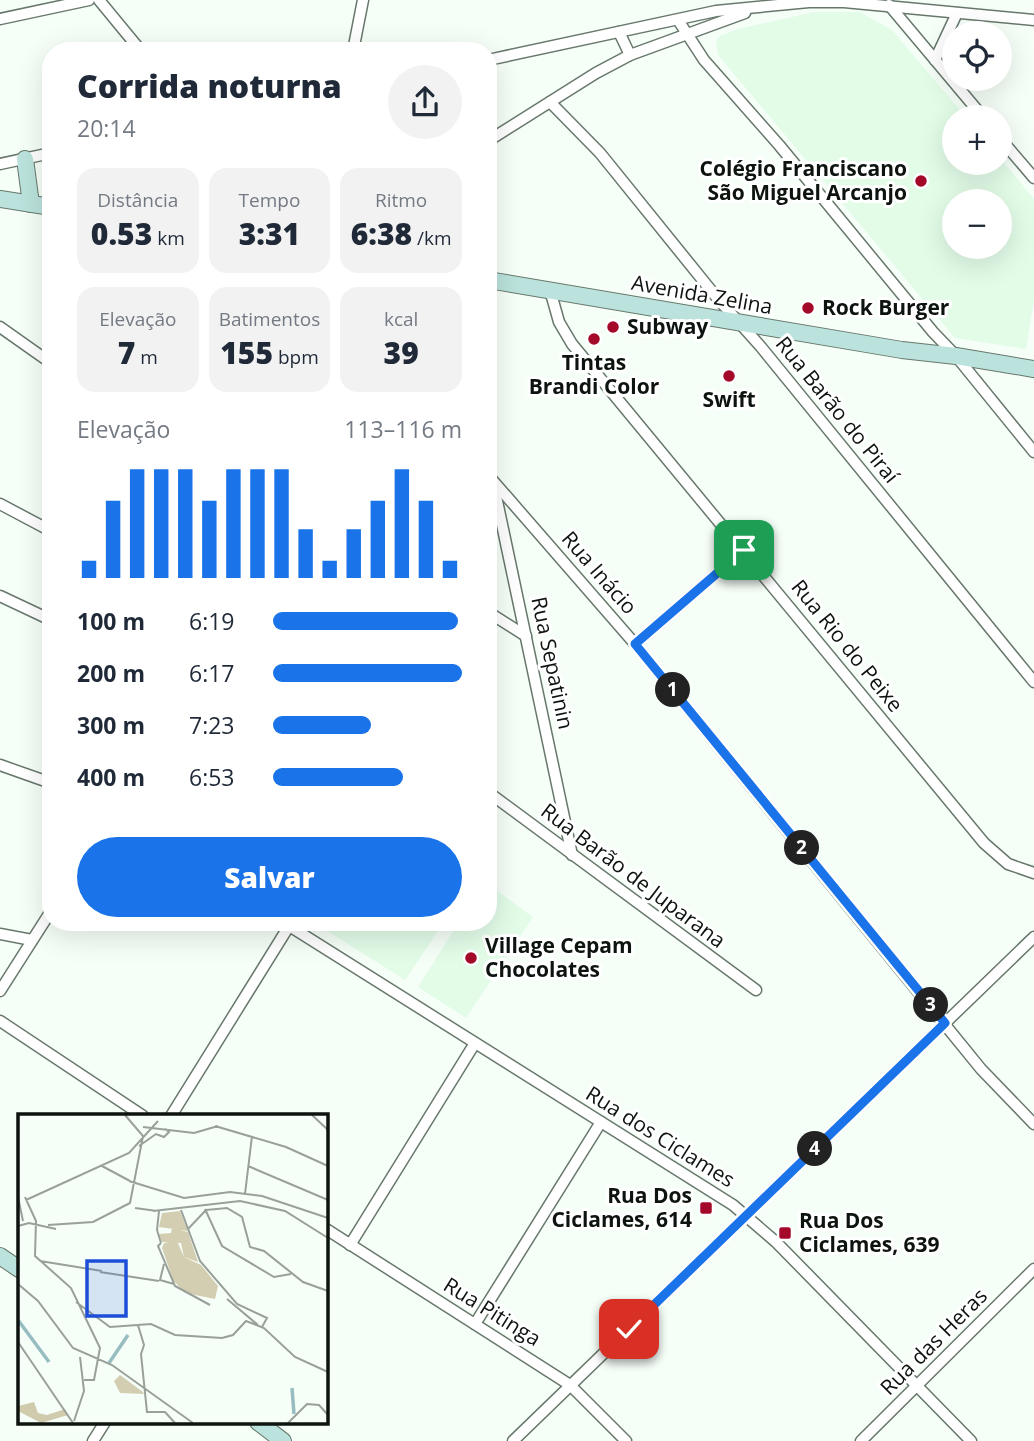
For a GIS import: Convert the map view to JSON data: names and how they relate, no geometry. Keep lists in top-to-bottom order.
{
  "streets": {
    "main road": ["Avenida Zelina"],
    "street": [
      "Rua Barão do Piraí",
      "Rua Inácio",
      "Rua Rio do Peixe",
      "Rua Sepatinin",
      "Rua Barão de Juparana",
      "Rua dos Ciclames",
      "Rua Pitinga",
      "Rua das Heras"
    ]
  },
  "crossings": [
    ["Avenida Zelina", "Rua Barão do Piraí"],
    ["Avenida Zelina", "Rua Rio do Peixe"],
    ["Rua Sepatinin", "Rua Barão de Juparana"],
    ["Rua dos Ciclames", "Rua das Heras"]
  ],
  "places": {
    "other": [
      "Colégio Franciscano São Miguel Arcanjo",
      "Rock Burger",
      "Subway",
      "Tintas Brandi Color",
      "Swift",
      "Village Cepam Chocolates"
    ],
    "transit": ["Rua Dos Ciclames, 614", "Rua Dos Ciclames, 639"]
  },
  "page": {
    "map_buttons": ["+", "−"],
    "heading": ["Corrida noturna", "20:14"],
    "stats": [
      ["Distância", "0.53 km"],
      ["Tempo", "3:31"],
      ["Ritmo", "6:38 /km"],
      ["Elevação", "7 m"],
      ["Batimentos", "155 bpm"],
      ["kcal", "39"]
    ],
    "chart": ["Elevação", "113–116 m"],
    "list": [
      {
        "name": "100 m",
        "note": "6:19"
      },
      {
        "name": "200 m",
        "note": "6:17"
      },
      {
        "name": "300 m",
        "note": "7:23"
      },
      {
        "name": "400 m",
        "note": "6:53"
      }
    ],
    "pins": [
      "1",
      "2",
      "3",
      "4"
    ],
    "buttons": "Salvar"
  }
}
